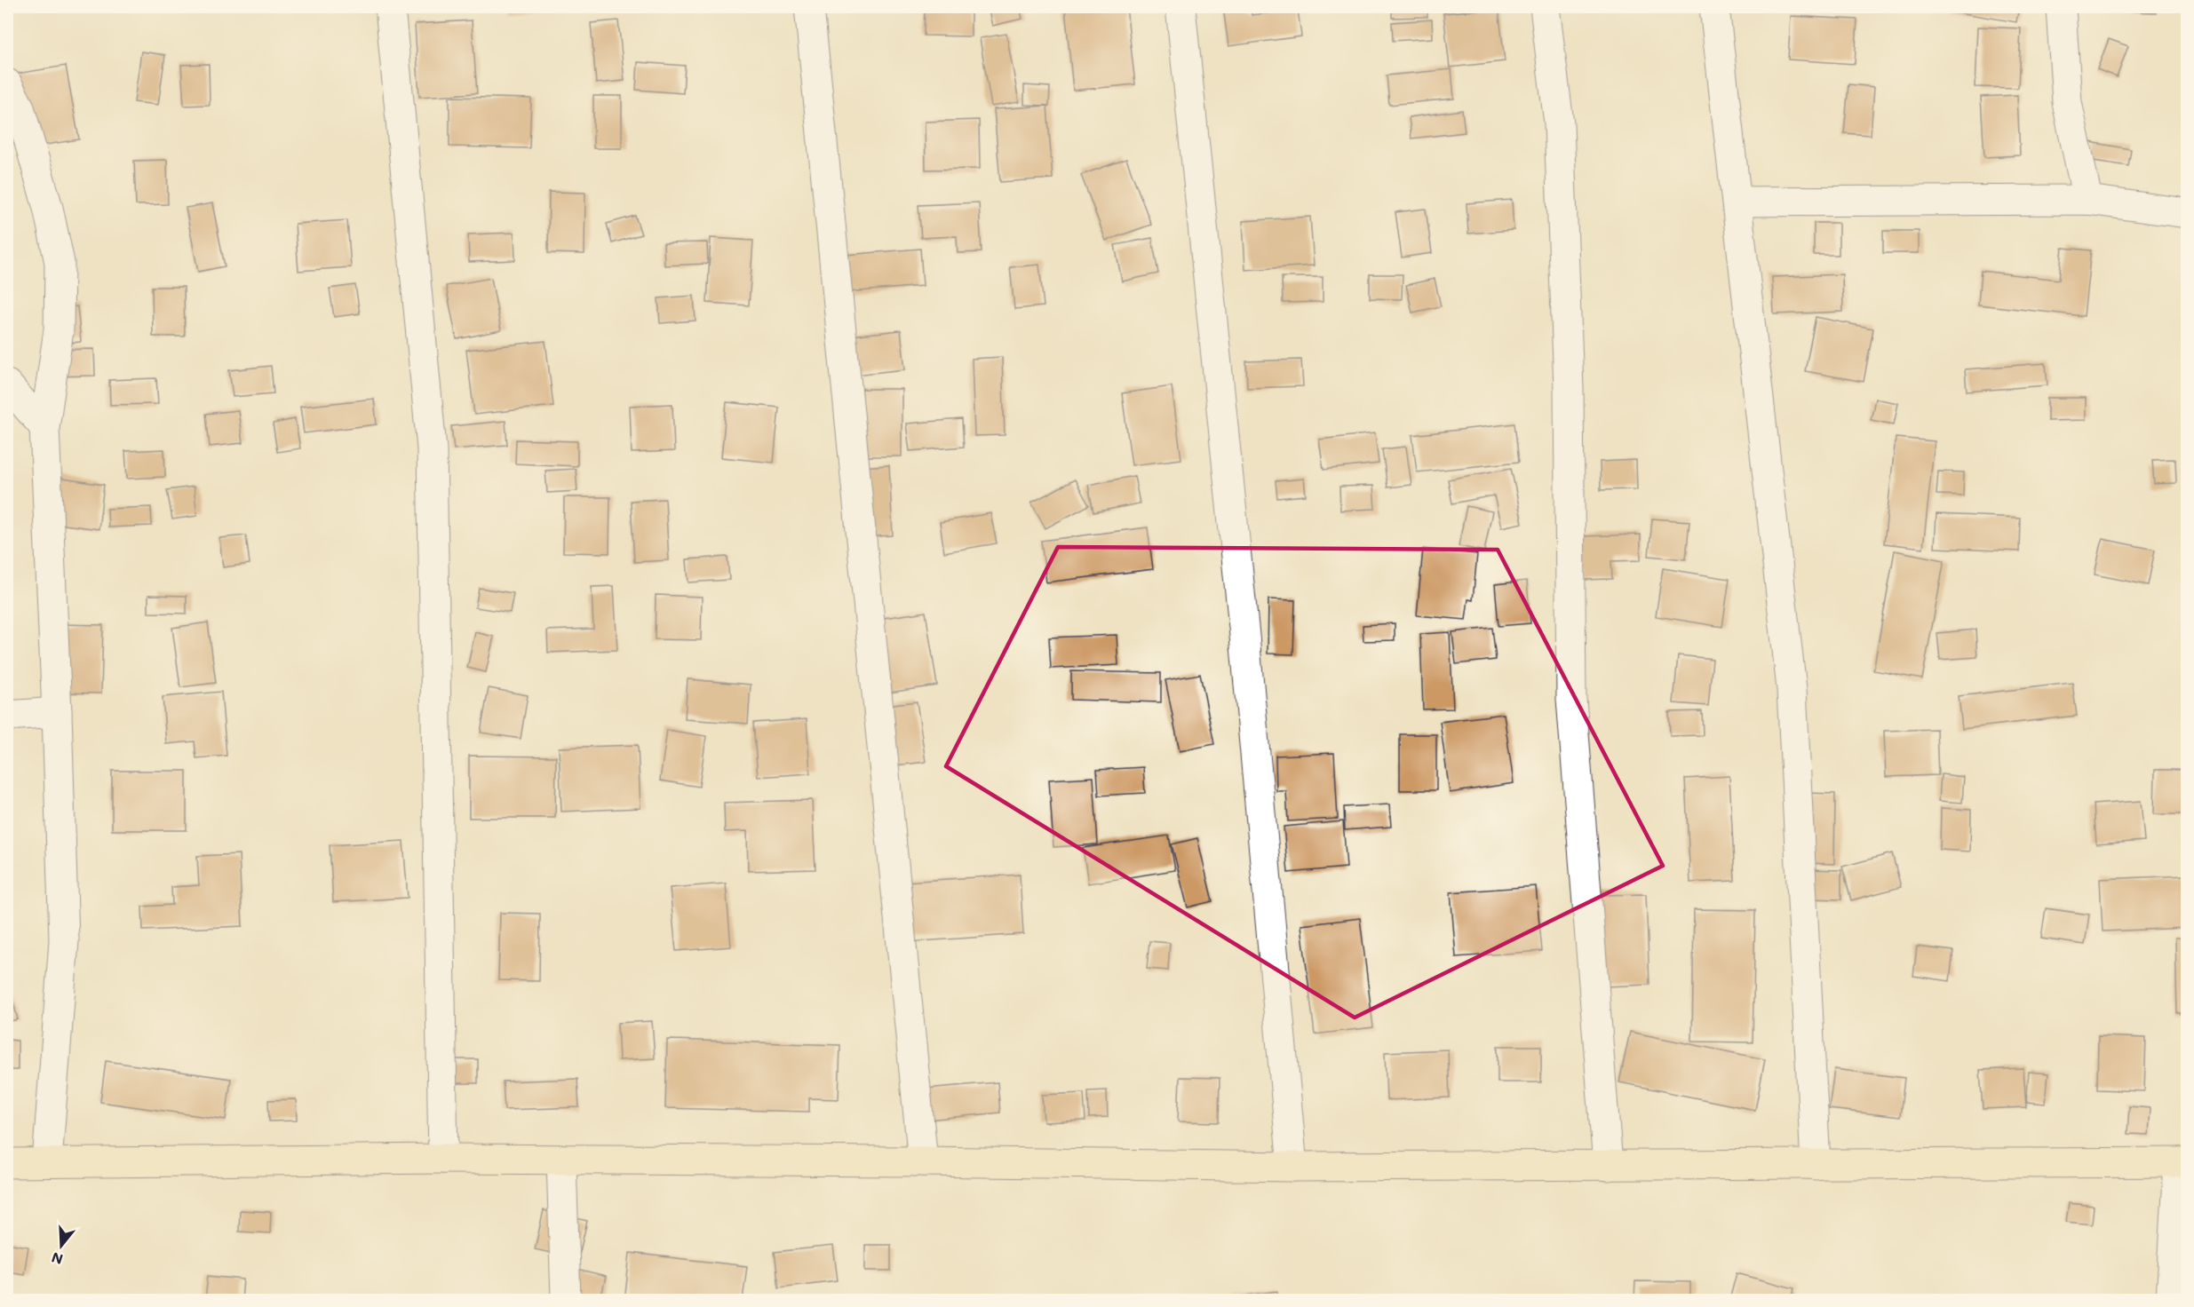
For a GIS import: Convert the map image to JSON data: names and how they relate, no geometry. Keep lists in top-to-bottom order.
{
  "north": "bottom"
}
